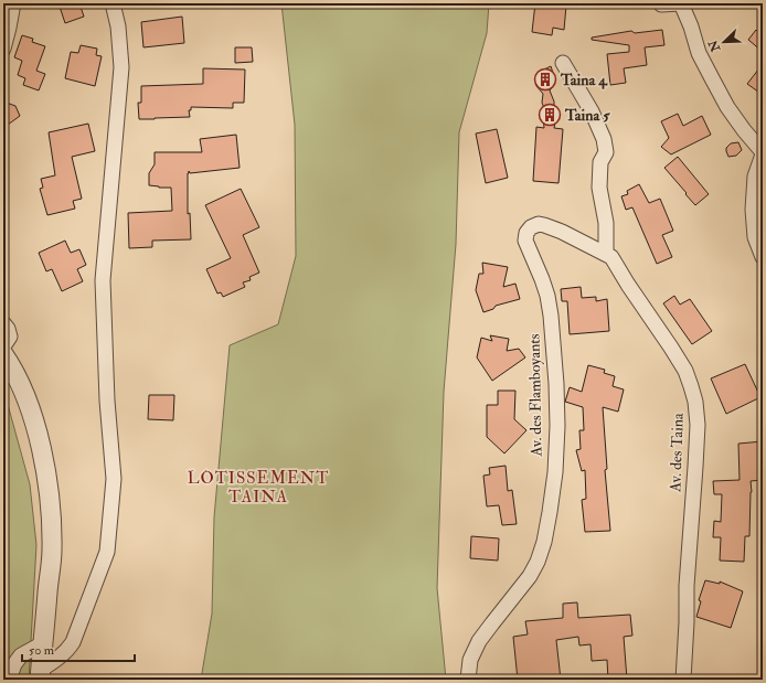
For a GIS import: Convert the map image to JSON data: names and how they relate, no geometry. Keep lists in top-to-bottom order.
{
  "streets": {
    "street": ["Av. des Flamboyants", "Av. des Taina"]
  },
  "crossings": [
    ["Av. des Flamboyants", "Av. des Taina"]
  ],
  "districts": ["LOTISSEMENT TAINA"],
  "places": {
    "building": ["Taina 4", "Taina 5"]
  },
  "scale_bar": "50 m",
  "north": "bottom left"
}
